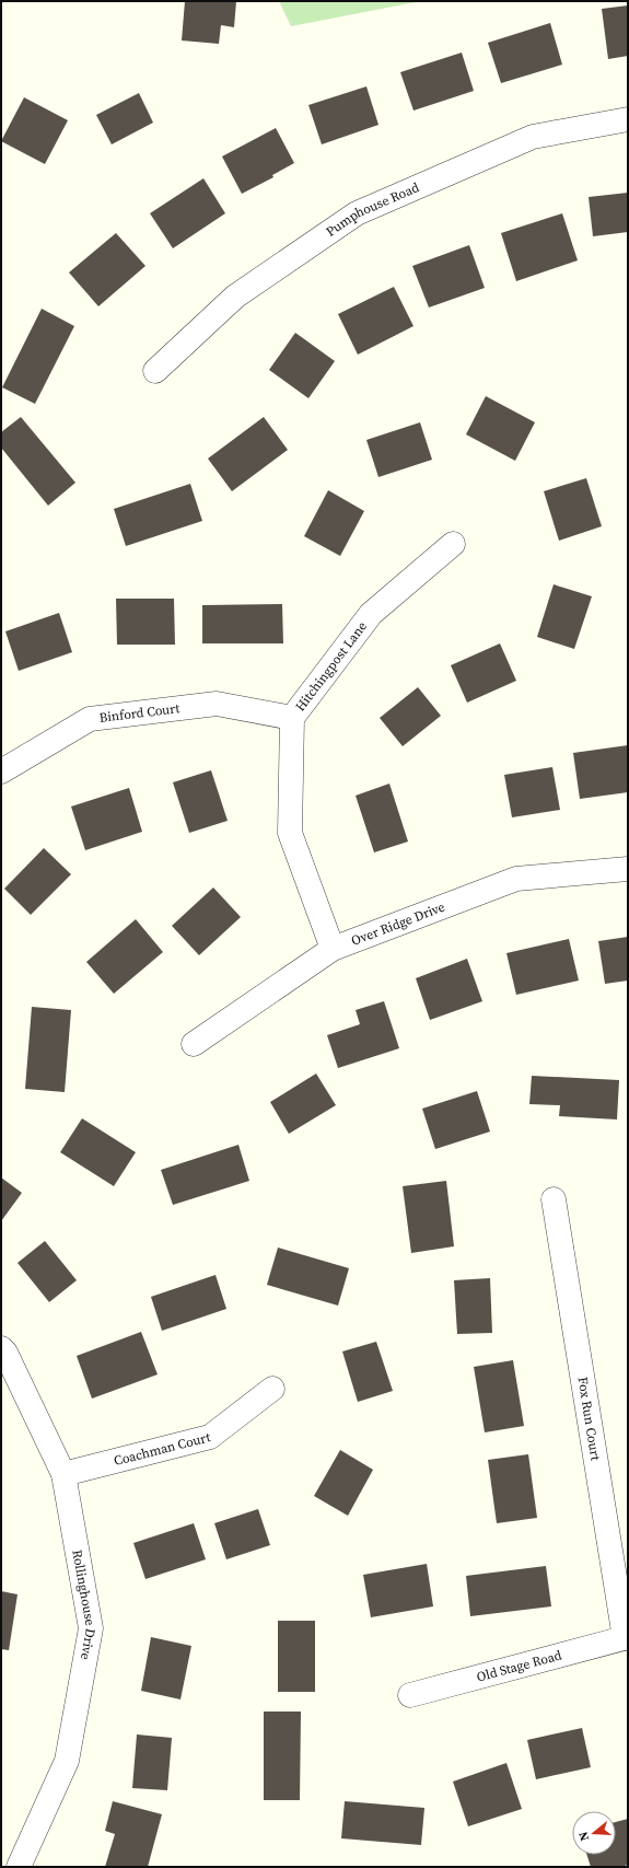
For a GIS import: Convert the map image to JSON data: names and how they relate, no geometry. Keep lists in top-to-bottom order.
{
  "streets": {
    "street": [
      "Pumphouse Road",
      "Hitchingpost Lane",
      "Binford Court",
      "Over Ridge Drive",
      "Fox Run Court",
      "Coachman Court",
      "Rollinghouse Drive",
      "Old Stage Road"
    ]
  },
  "crossings": [
    ["Hitchingpost Lane", "Binford Court"],
    ["Hitchingpost Lane", "Over Ridge Drive"],
    ["Fox Run Court", "Old Stage Road"],
    ["Coachman Court", "Rollinghouse Drive"]
  ],
  "north": "left"
}
